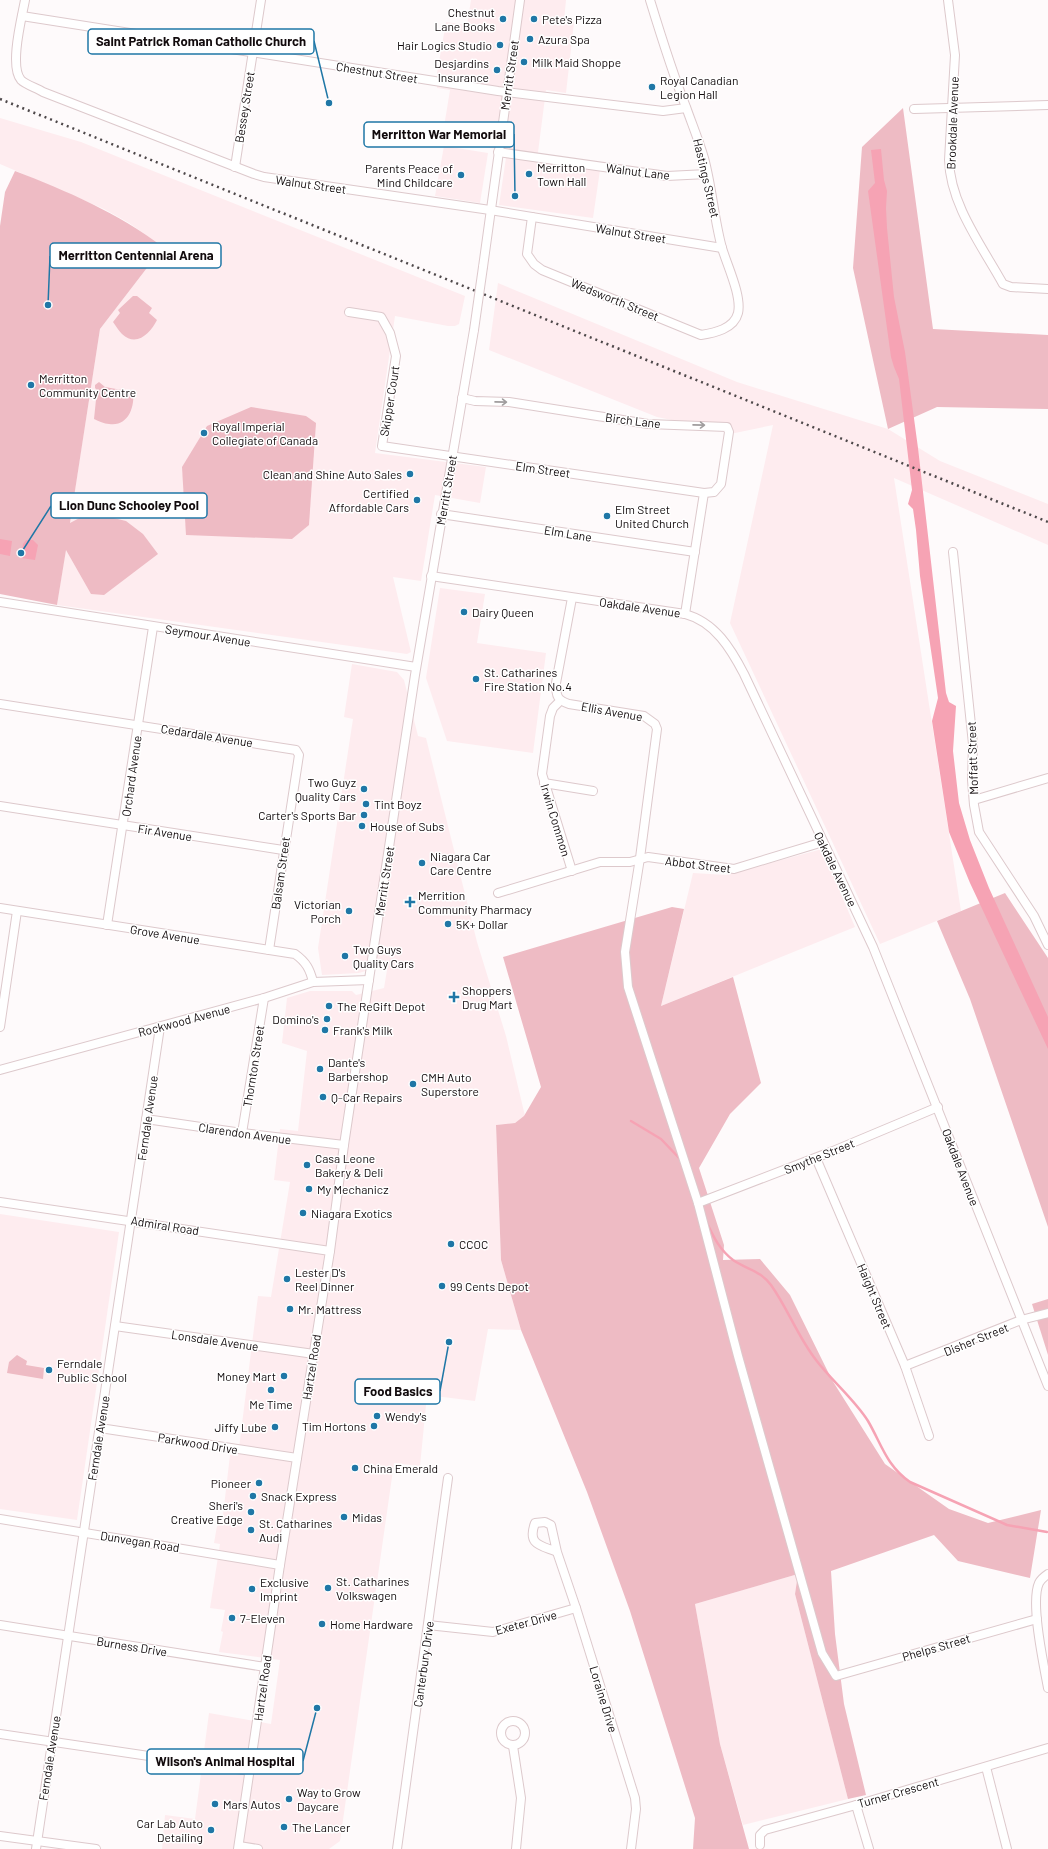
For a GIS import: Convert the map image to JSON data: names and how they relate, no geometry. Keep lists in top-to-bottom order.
{
  "streets": {
    "street": [
      "Chestnut Street",
      "Merritt Street",
      "Bessey Street",
      "Brookdale Avenue",
      "Walnut Lane",
      "Hastings Street",
      "Walnut Street",
      "Wedsworth Street",
      "Skipper Court",
      "Birch Lane",
      "Elm Street",
      "Elm Lane",
      "Oakdale Avenue",
      "Seymour Avenue",
      "Ellis Avenue",
      "Cedardale Avenue",
      "Moffatt Street",
      "Orchard Avenue",
      "Irwin Common",
      "Fir Avenue",
      "Abbot Street",
      "Balsam Street",
      "Grove Avenue",
      "Rockwood Avenue",
      "Thornton Street",
      "Ferndale Avenue",
      "Clarendon Avenue",
      "Smythe Street",
      "Admiral Road",
      "Haight Street",
      "Disher Street",
      "Lonsdale Avenue",
      "Hartzel Road",
      "Parkwood Drive",
      "Dunvegan Road",
      "Exeter Drive",
      "Burness Drive",
      "Phelps Street",
      "Canterbury Drive",
      "Loraine Drive",
      "Turner Crescent"
    ]
  },
  "crossings": [
    ["Chestnut Street", "Merritt Street"],
    ["Chestnut Street", "Bessey Street"],
    ["Chestnut Street", "Hastings Street"],
    ["Chestnut Street", "Walnut Street"],
    ["Merritt Street", "Walnut Lane"],
    ["Merritt Street", "Walnut Street"],
    ["Merritt Street", "Birch Lane"],
    ["Merritt Street", "Elm Street"],
    ["Merritt Street", "Elm Lane"],
    ["Merritt Street", "Oakdale Avenue"],
    ["Merritt Street", "Seymour Avenue"],
    ["Merritt Street", "Rockwood Avenue"],
    ["Merritt Street", "Hartzel Road"],
    ["Bessey Street", "Walnut Street"],
    ["Walnut Lane", "Hastings Street"],
    ["Hastings Street", "Walnut Street"],
    ["Hastings Street", "Wedsworth Street"],
    ["Walnut Street", "Wedsworth Street"],
    ["Skipper Court", "Elm Street"],
    ["Birch Lane", "Elm Street"],
    ["Oakdale Avenue", "Abbot Street"],
    ["Oakdale Avenue", "Smythe Street"],
    ["Oakdale Avenue", "Disher Street"],
    ["Seymour Avenue", "Orchard Avenue"],
    ["Ellis Avenue", "Irwin Common"],
    ["Ellis Avenue", "Abbot Street"],
    ["Ellis Avenue", "Smythe Street"],
    ["Ellis Avenue", "Phelps Street"],
    ["Cedardale Avenue", "Orchard Avenue"],
    ["Cedardale Avenue", "Balsam Street"],
    ["Orchard Avenue", "Fir Avenue"],
    ["Orchard Avenue", "Grove Avenue"],
    ["Irwin Common", "Abbot Street"],
    ["Fir Avenue", "Balsam Street"],
    ["Balsam Street", "Grove Avenue"],
    ["Grove Avenue", "Rockwood Avenue"],
    ["Rockwood Avenue", "Thornton Street"],
    ["Rockwood Avenue", "Ferndale Avenue"],
    ["Rockwood Avenue", "Hartzel Road"],
    ["Thornton Street", "Clarendon Avenue"],
    ["Ferndale Avenue", "Clarendon Avenue"],
    ["Ferndale Avenue", "Admiral Road"],
    ["Ferndale Avenue", "Lonsdale Avenue"],
    ["Ferndale Avenue", "Parkwood Drive"],
    ["Ferndale Avenue", "Dunvegan Road"],
    ["Ferndale Avenue", "Burness Drive"],
    ["Clarendon Avenue", "Hartzel Road"],
    ["Smythe Street", "Haight Street"],
    ["Admiral Road", "Hartzel Road"],
    ["Haight Street", "Disher Street"],
    ["Lonsdale Avenue", "Hartzel Road"],
    ["Hartzel Road", "Parkwood Drive"],
    ["Hartzel Road", "Dunvegan Road"],
    ["Hartzel Road", "Burness Drive"],
    ["Exeter Drive", "Canterbury Drive"],
    ["Exeter Drive", "Loraine Drive"]
  ],
  "places": {
    "other": [
      "Chestnut Lane Books",
      "Pete's Pizza",
      "Azura Spa",
      "Hair Logics Studio",
      "Milk Maid Shoppe",
      "Desjardins Insurance",
      "Royal Canadian Legion Hall",
      "Saint Patrick Roman Catholic Church",
      "Merritton Town Hall",
      "Parents Peace of Mind Childcare",
      "Merritton War Memorial",
      "Merritton Centennial Arena",
      "Merritton Community Centre",
      "Royal Imperial Collegiate of Canada",
      "Clean and Shine Auto Sales",
      "Certified Affordable Cars",
      "Elm Street United Church",
      "Lion Dunc Schooley Pool",
      "Dairy Queen",
      "St. Catharines Fire Station No.4",
      "Two Guyz Quality Cars",
      "Tint Boyz",
      "Carter's Sports Bar",
      "House of Subs",
      "Niagara Car Care Centre",
      "Victorian Porch",
      "5K+ Dollar",
      "Two Guys Quality Cars",
      "The ReGift Depot",
      "Domino's",
      "Frank's Milk",
      "Dante's Barbershop",
      "CMH Auto Superstore",
      "Q-Car Repairs",
      "Casa Leone Bakery & Deli",
      "My Mechanicz",
      "Niagara Exotics",
      "CCOC",
      "Lester D's Reel Dinner",
      "99 Cents Depot",
      "Mr. Mattress",
      "Food Basics",
      "Ferndale Public School",
      "Money Mart",
      "Me Time",
      "Wendy's",
      "Tim Hortons",
      "Jiffy Lube",
      "China Emerald",
      "Pioneer",
      "Snack Express",
      "Sheri's Creative Edge",
      "Midas",
      "St. Catharines Audi",
      "St. Catharines Volkswagen",
      "Exclusive Imprint",
      "7-Eleven",
      "Home Hardware",
      "Wilson's Animal Hospital",
      "Way to Grow Daycare",
      "Mars Autos",
      "The Lancer",
      "Car Lab Auto Detailing"
    ],
    "health": ["Merrition Community Pharmacy", "Shoppers Drug Mart"]
  }
}
